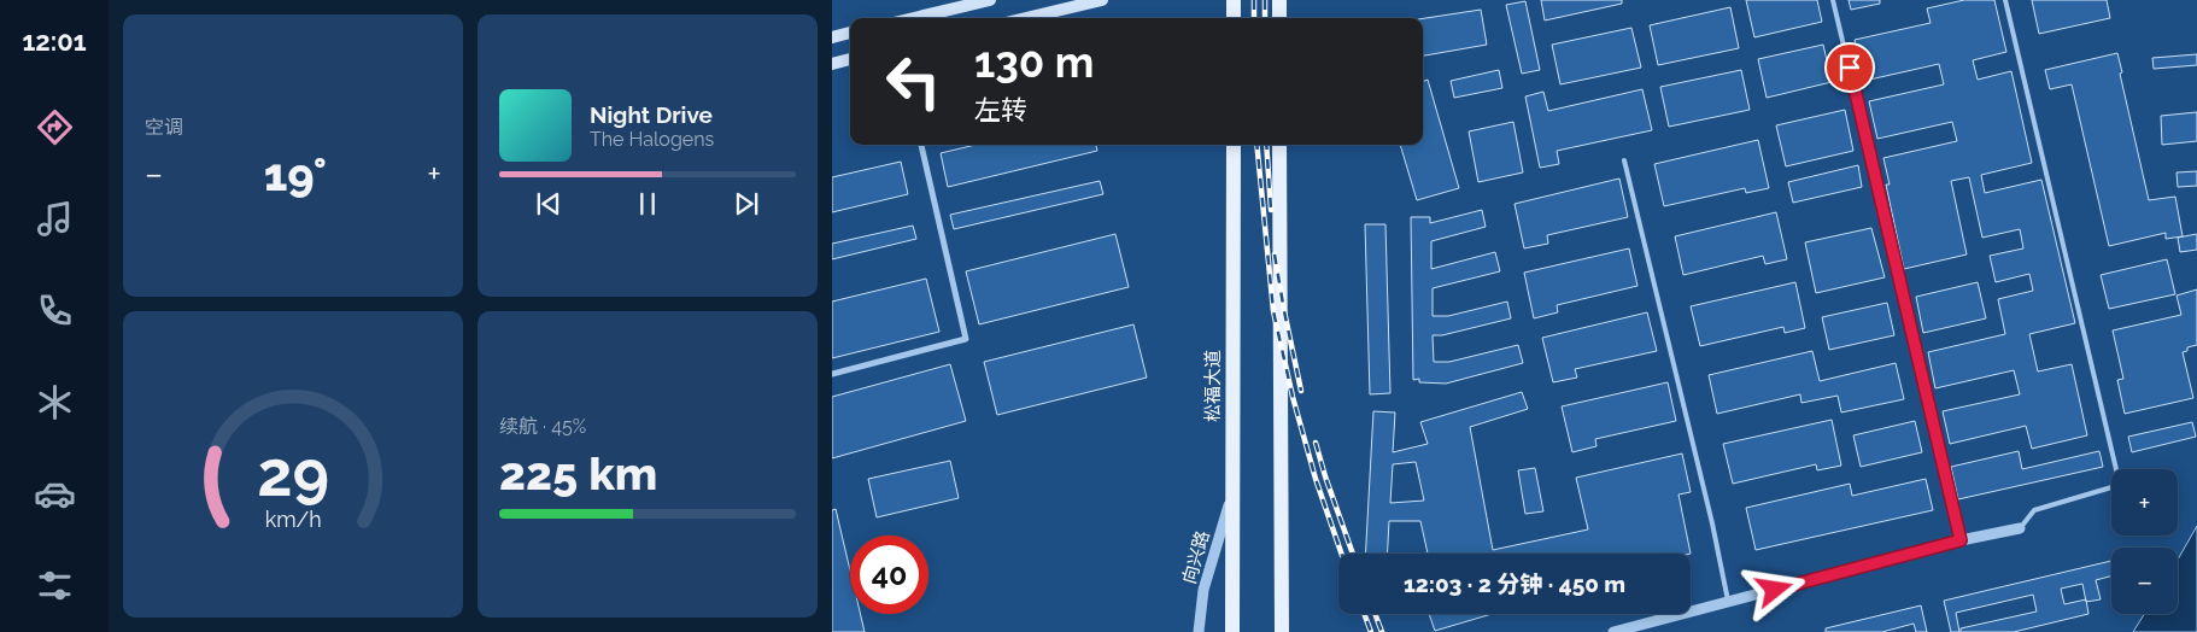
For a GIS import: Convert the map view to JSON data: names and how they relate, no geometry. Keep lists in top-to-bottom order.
{
  "streets": {
    "main road": ["松福大道"],
    "street": ["向兴路"]
  },
  "crossings": [
    ["松福大道", "向兴路"]
  ],
  "page": {
    "tabs": "12:01",
    "tile": [
      "空调",
      ["续航 · 45%", "225 km"]
    ],
    "turn": ["130 m", "左转"],
    "song": ["Night Drive", "The Halogens"],
    "heat": ["−", "19°", "+"],
    "map_buttons": ["+", "−"],
    "limit": "40",
    "trip": "12:03 · 2 分钟 · 450 m",
    "gauge": ["29", "km/h"]
  }
}
